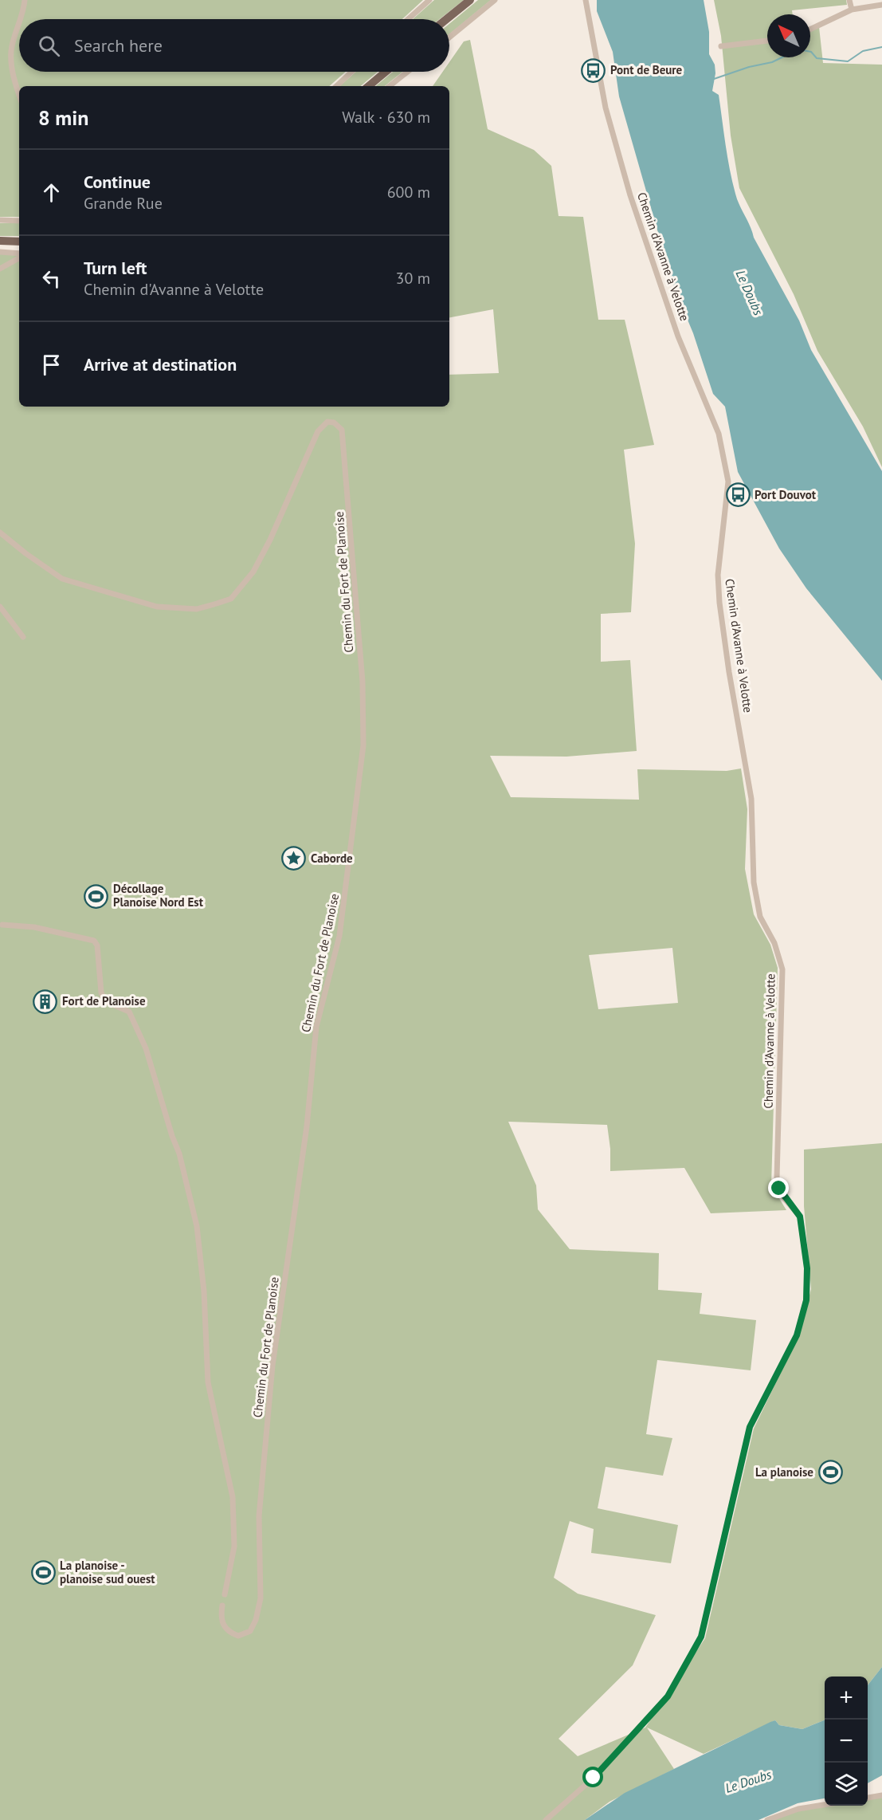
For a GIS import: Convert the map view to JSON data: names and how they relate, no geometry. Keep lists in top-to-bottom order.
{
  "streets": {
    "street": ["Chemin d'Avanne à Velotte", "Chemin du Fort de Planoise"]
  },
  "water": ["Le Doubs"],
  "places": {
    "bus stop": ["Pont de Beure", "Port Douvot"],
    "place": ["Caborde"],
    "sports": ["Décollage Planoise Nord Est", "La planoise", "La planoise - planoise sud ouest"],
    "building": ["Fort de Planoise"]
  },
  "north": "top left",
  "page": {
    "search": "Search here",
    "heading": ["8 min", "Walk · 630 m"],
    "list": [
      ["Continue", "Grande Rue", "600 m"],
      ["Turn left", "Chemin d'Avanne à Velotte", "30 m"],
      "Arrive at destination"
    ],
    "map_buttons": ["+", "−"]
  }
}
